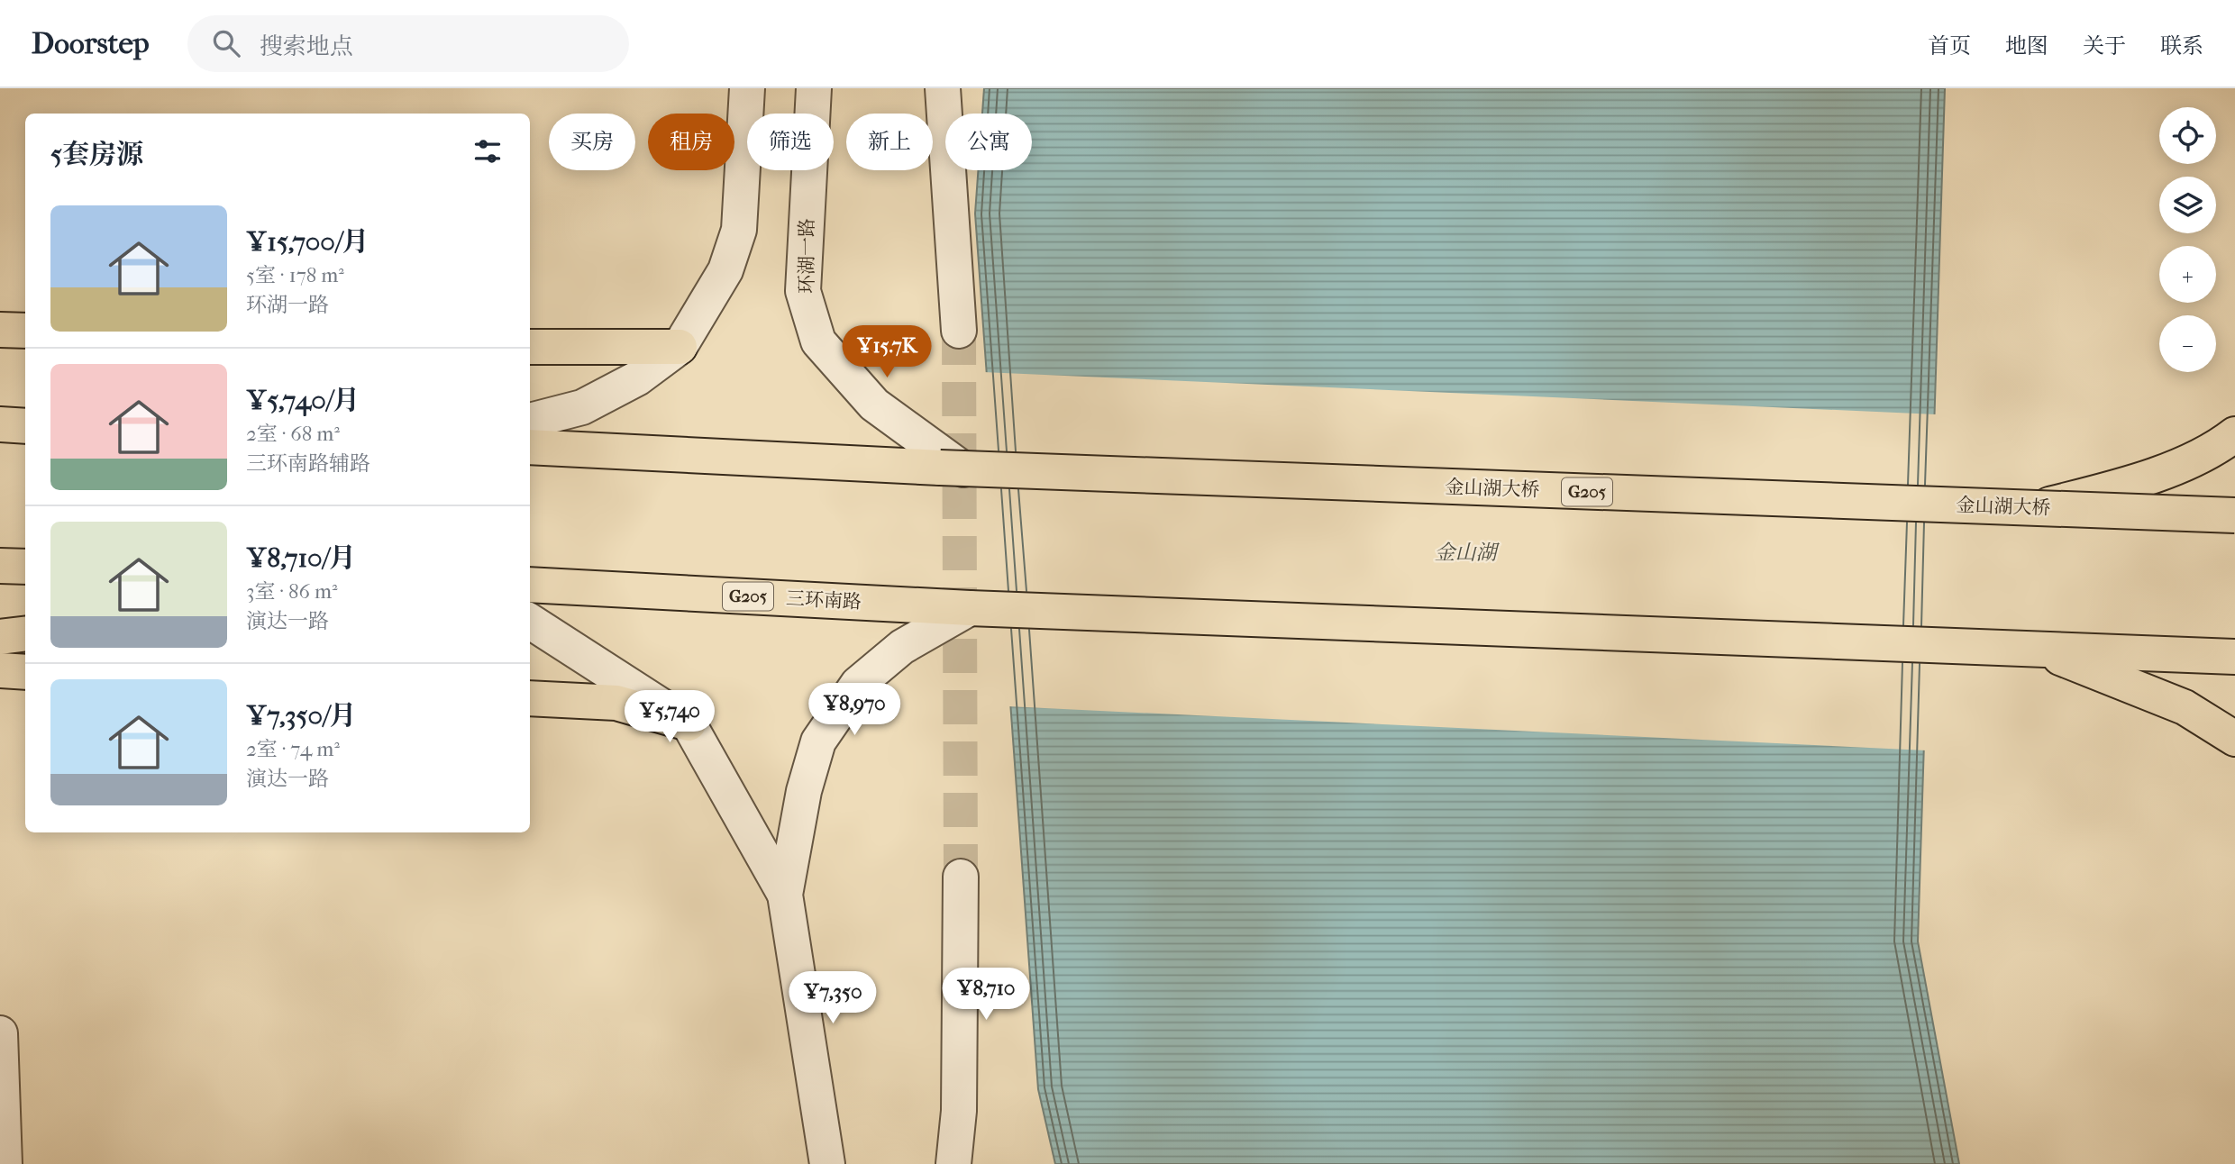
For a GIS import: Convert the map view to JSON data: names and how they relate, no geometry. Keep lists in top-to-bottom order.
{
  "streets": {
    "main road": ["金山湖大桥", "G205", "三环南路"],
    "street": ["环湖一路"]
  },
  "crossings": [
    ["环湖一路", "金山湖大桥"],
    ["环湖一路", "G205"],
    ["金山湖大桥", "G205"],
    ["G205", "三环南路"]
  ],
  "water": ["金山湖"],
  "page": {
    "header": "Doorstep",
    "search": "搜索地点",
    "nav": [
      "首页",
      "地图",
      "关于",
      "联系"
    ],
    "map_buttons": ["+", "−"],
    "chip": [
      "买房",
      "租房",
      "筛选",
      "新上",
      "公寓"
    ],
    "heading": "5套房源",
    "list": [
      {
        "name": "¥15,700/月",
        "note": "5室 · 178 m² · 环湖一路"
      },
      {
        "name": "¥5,740/月",
        "note": "2室 · 68 m² · 三环南路辅路"
      },
      {
        "name": "¥8,710/月",
        "note": "3室 · 86 m² · 演达一路"
      },
      {
        "name": "¥7,350/月",
        "note": "2室 · 74 m² · 演达一路"
      }
    ],
    "price": [
      "¥15.7K",
      "¥8,970",
      "¥5,740",
      "¥8,710",
      "¥7,350"
    ]
  }
}
